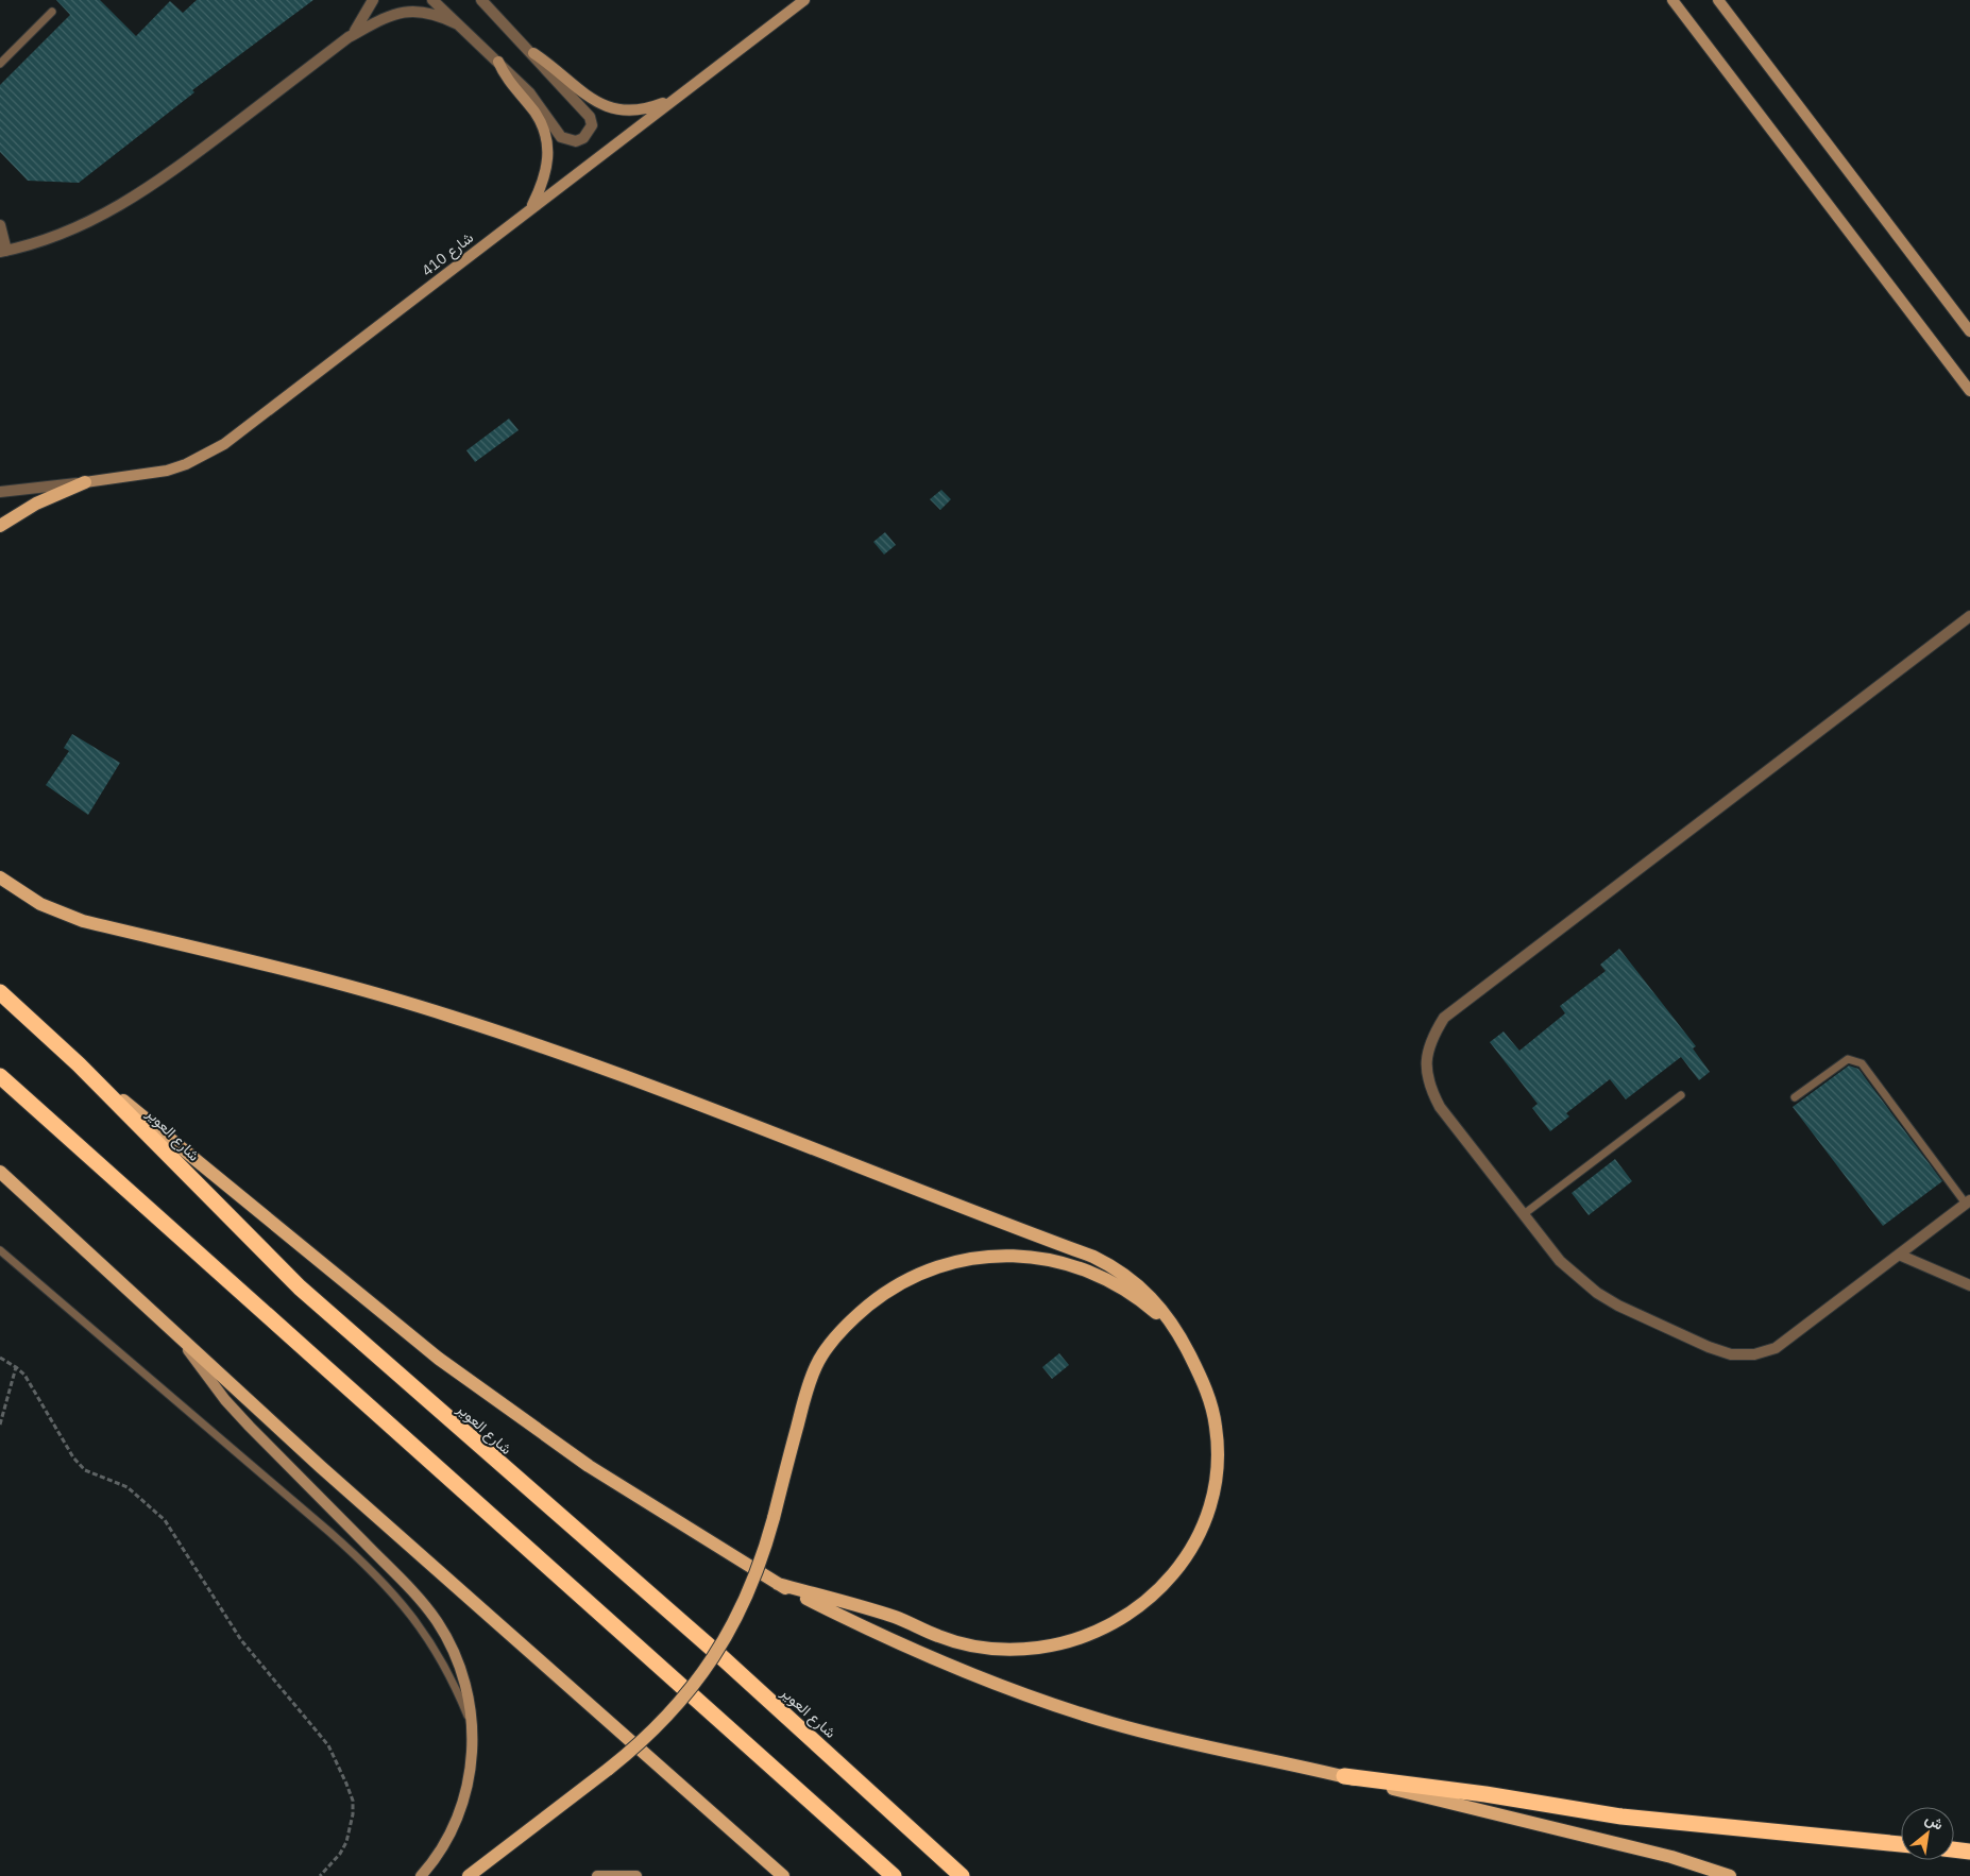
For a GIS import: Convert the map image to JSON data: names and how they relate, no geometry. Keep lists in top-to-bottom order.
{
  "streets": {
    "highway": ["شارع العوير"],
    "street": ["شارع 410"]
  },
  "north": "top right"
}
